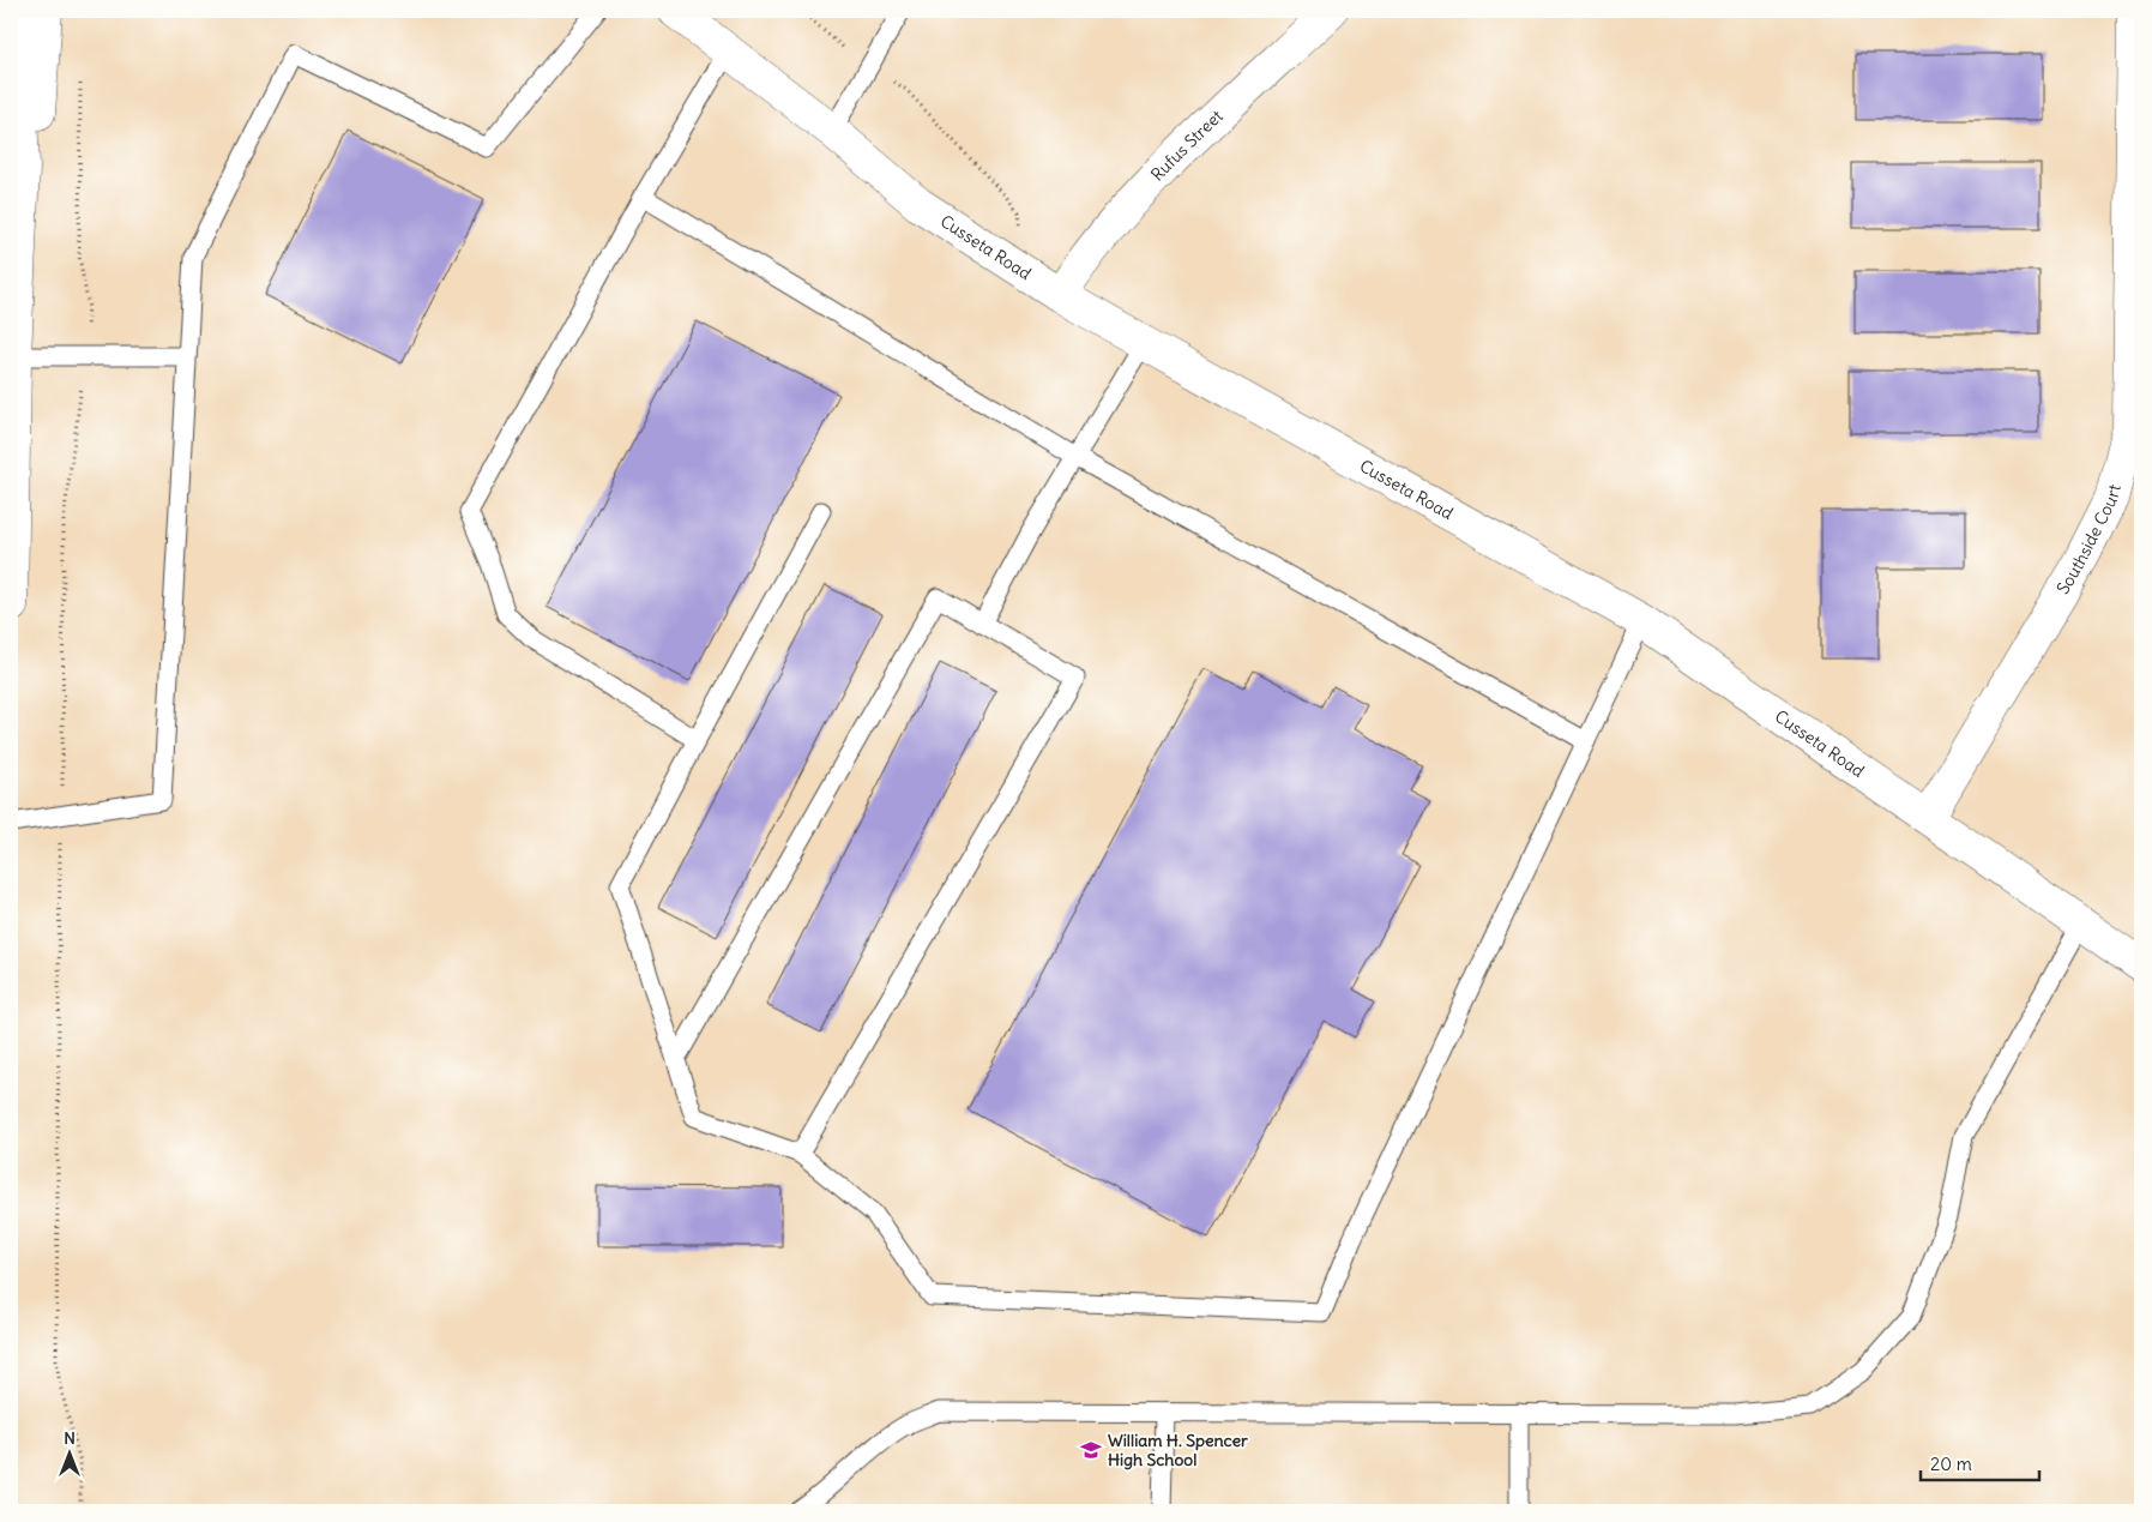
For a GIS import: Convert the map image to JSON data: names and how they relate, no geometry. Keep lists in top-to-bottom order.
{
  "streets": {
    "street": ["Rufus Street", "Cusseta Road", "Southside Court"]
  },
  "crossings": [
    ["Rufus Street", "Cusseta Road"],
    ["Cusseta Road", "Southside Court"]
  ],
  "places": {
    "school or university": ["William H. Spencer High School"]
  },
  "scale_bar": "20 m",
  "north": "top"
}
